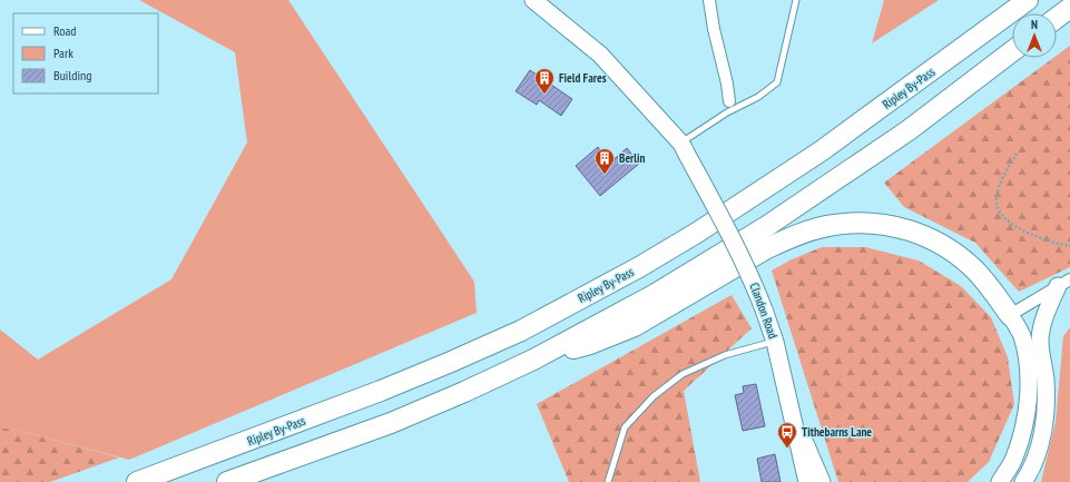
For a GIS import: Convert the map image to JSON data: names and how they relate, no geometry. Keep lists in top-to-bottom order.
{
  "streets": {
    "highway": ["Ripley By-Pass"],
    "main road": ["Clandon Road"]
  },
  "places": {
    "building": ["Field Fares", "Berlin"],
    "bus stop": ["Tithebarns Lane"]
  },
  "legend": ["Road", "Park", "Building"],
  "north": "top"
}
